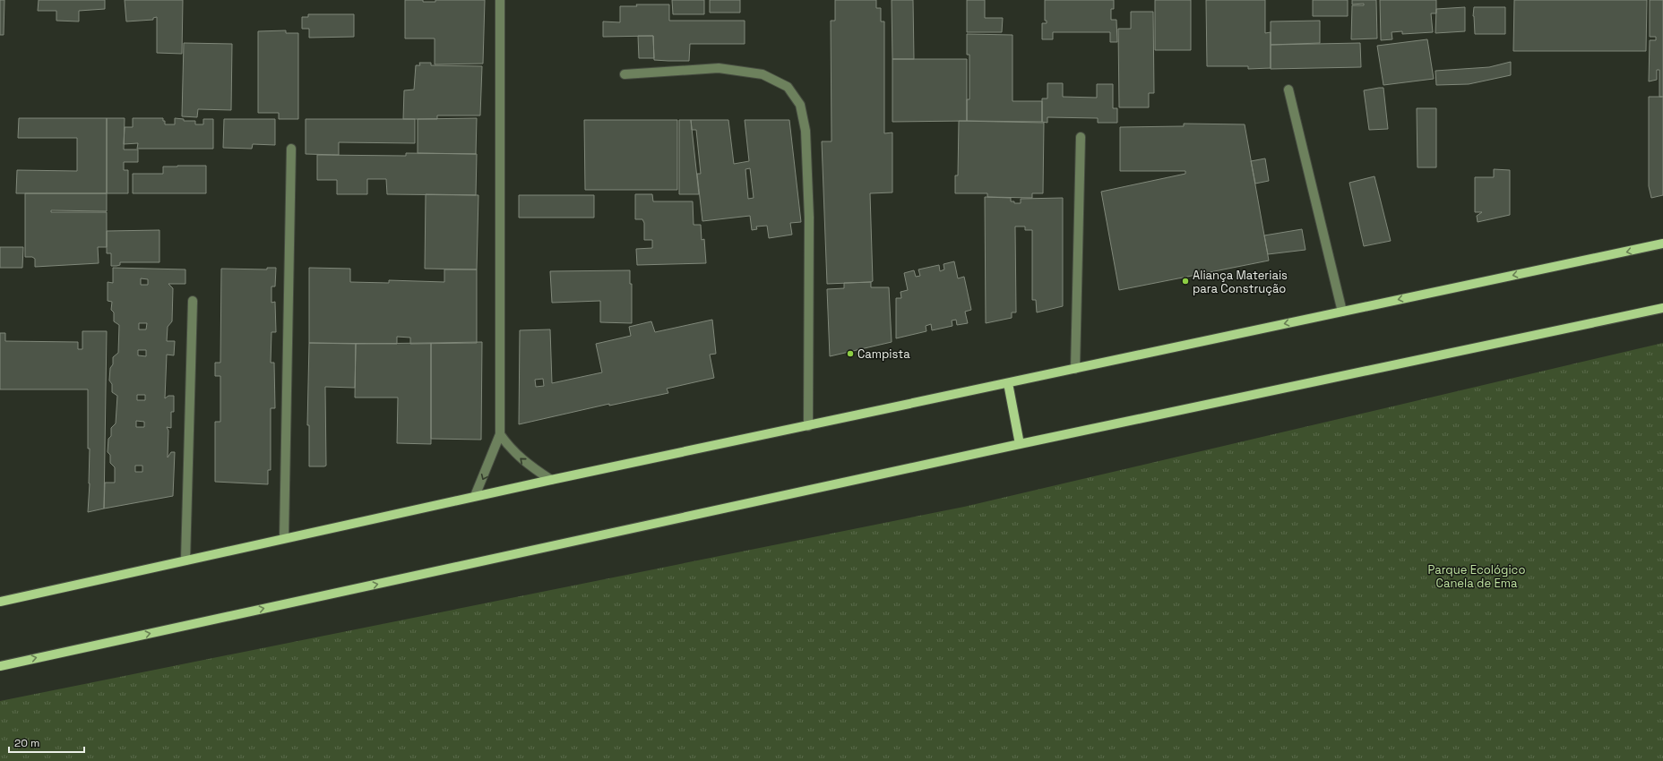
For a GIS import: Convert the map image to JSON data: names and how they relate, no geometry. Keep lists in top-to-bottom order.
{
  "parks": ["Parque Ecológico Canela de Ema"],
  "places": ["Aliança Materiais para Construção", "Campista"],
  "scale_bar": "20 m"
}
